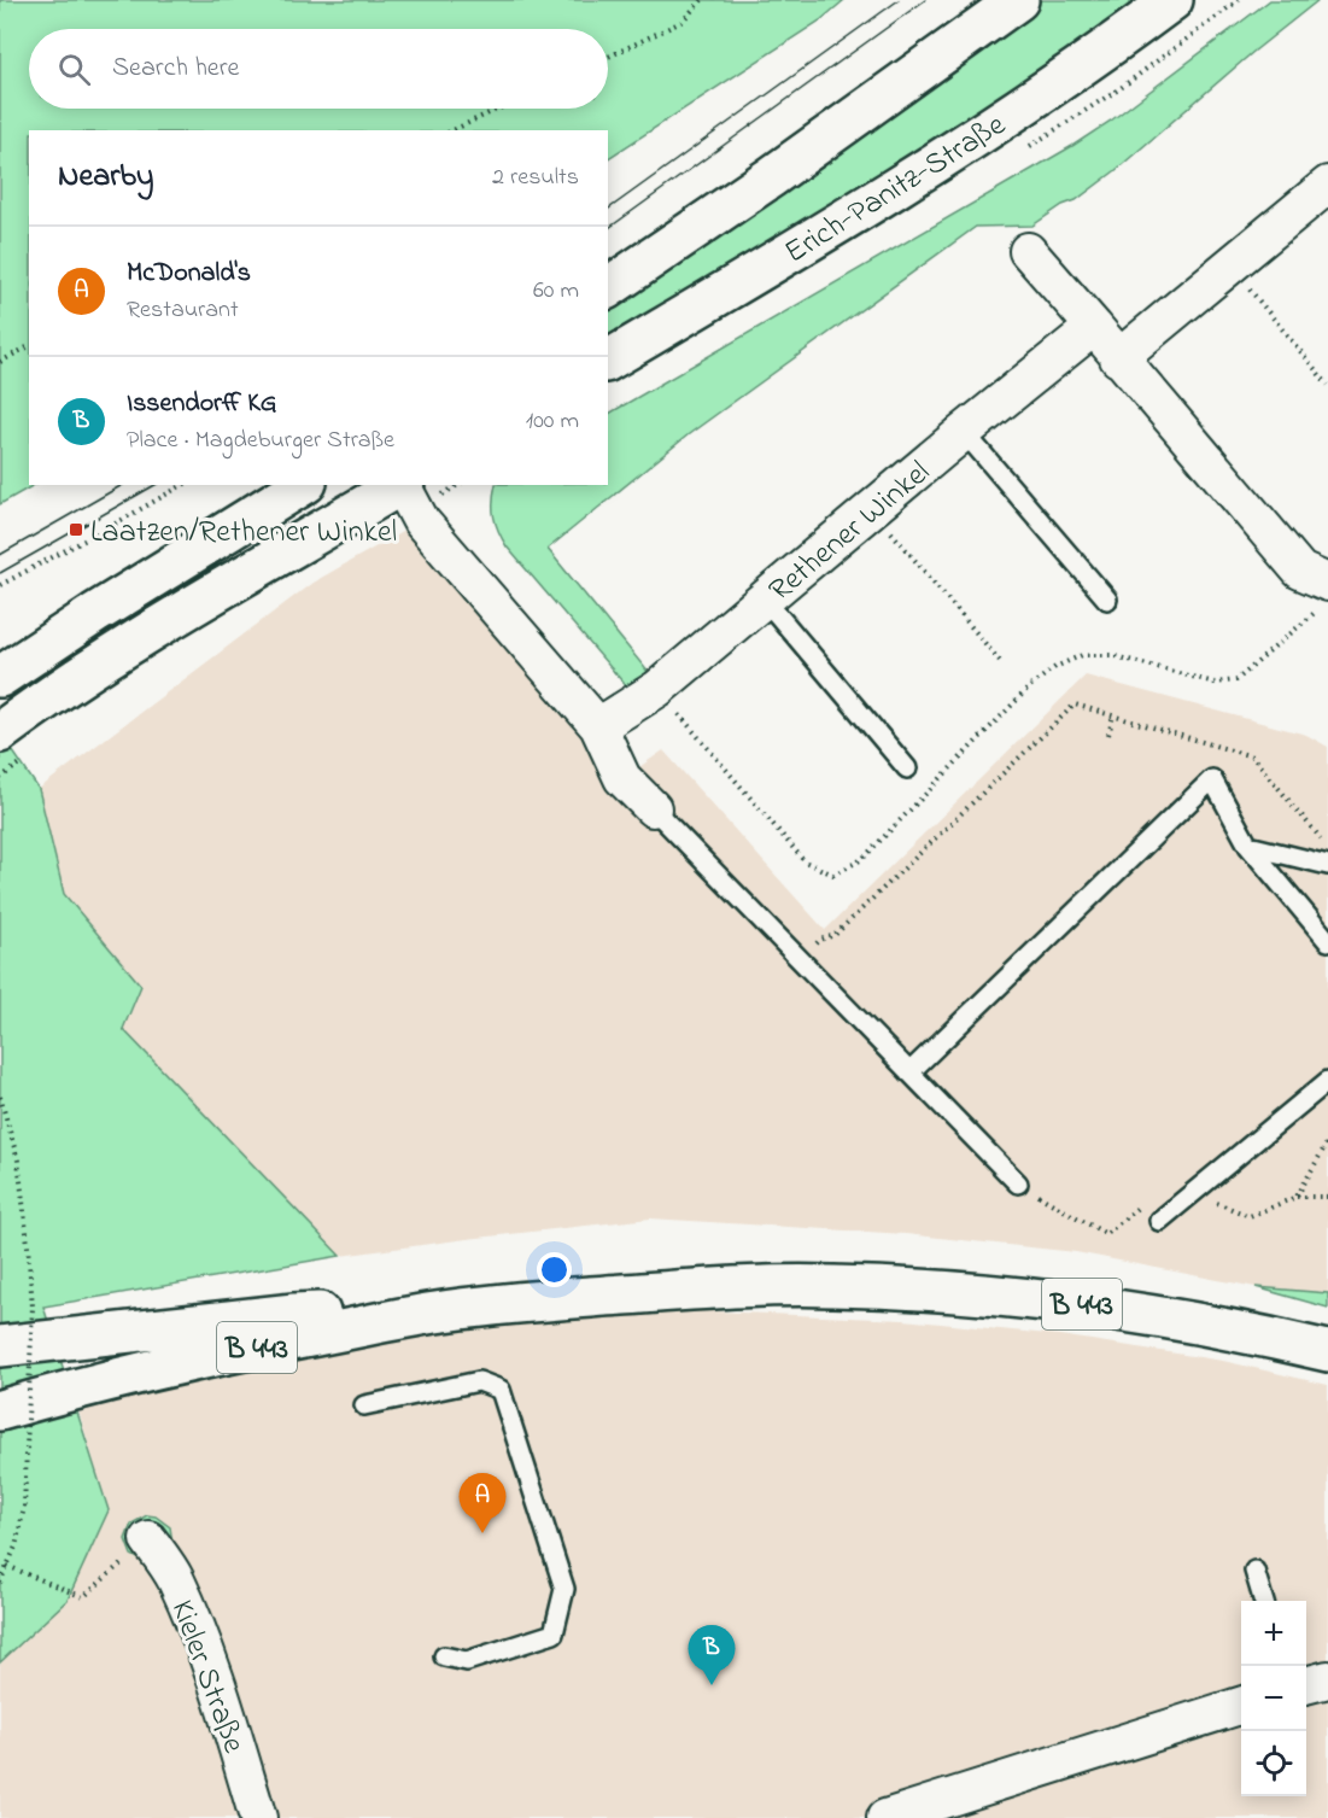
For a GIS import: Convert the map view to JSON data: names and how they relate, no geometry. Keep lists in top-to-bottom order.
{
  "streets": {
    "main road": ["Erich-Panitz-Straße", "B 443"],
    "street": ["Rethener Winkel", "Kieler Straße"]
  },
  "places": {
    "transit": ["Laatzen/Rethener Winkel"]
  },
  "page": {
    "search": "Search here",
    "heading": ["Nearby", "2 results"],
    "list": [
      {
        "mark": "A",
        "name": "McDonald's",
        "note": "Restaurant",
        "value": "60 m"
      },
      {
        "mark": "B",
        "name": "Issendorff KG",
        "note": "Place · Magdeburger Straße",
        "value": "100 m"
      }
    ],
    "pins": ["A", "B"],
    "map_buttons": ["+", "−"]
  }
}
